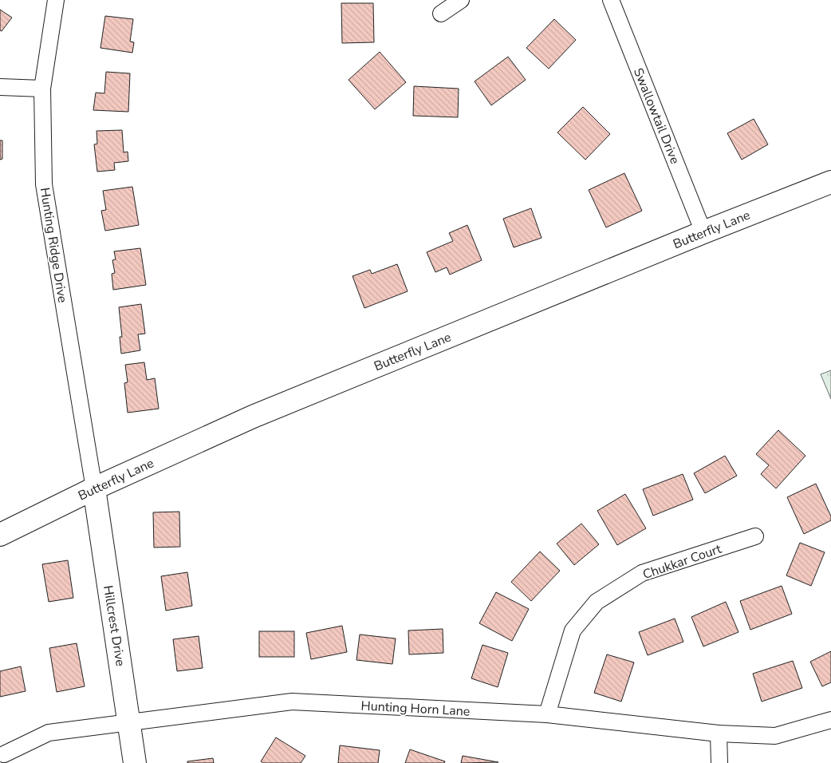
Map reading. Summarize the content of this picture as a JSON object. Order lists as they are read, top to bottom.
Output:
{
  "streets": {
    "street": [
      "Swallowtail Drive",
      "Butterfly Lane",
      "Hunting Ridge Drive",
      "Chukkar Court",
      "Hillcrest Drive",
      "Hunting Horn Lane"
    ]
  },
  "crossings": [
    ["Swallowtail Drive", "Butterfly Lane"],
    ["Butterfly Lane", "Hunting Ridge Drive"],
    ["Butterfly Lane", "Hillcrest Drive"],
    ["Hunting Ridge Drive", "Hillcrest Drive"],
    ["Chukkar Court", "Hunting Horn Lane"],
    ["Hillcrest Drive", "Hunting Horn Lane"]
  ]
}
